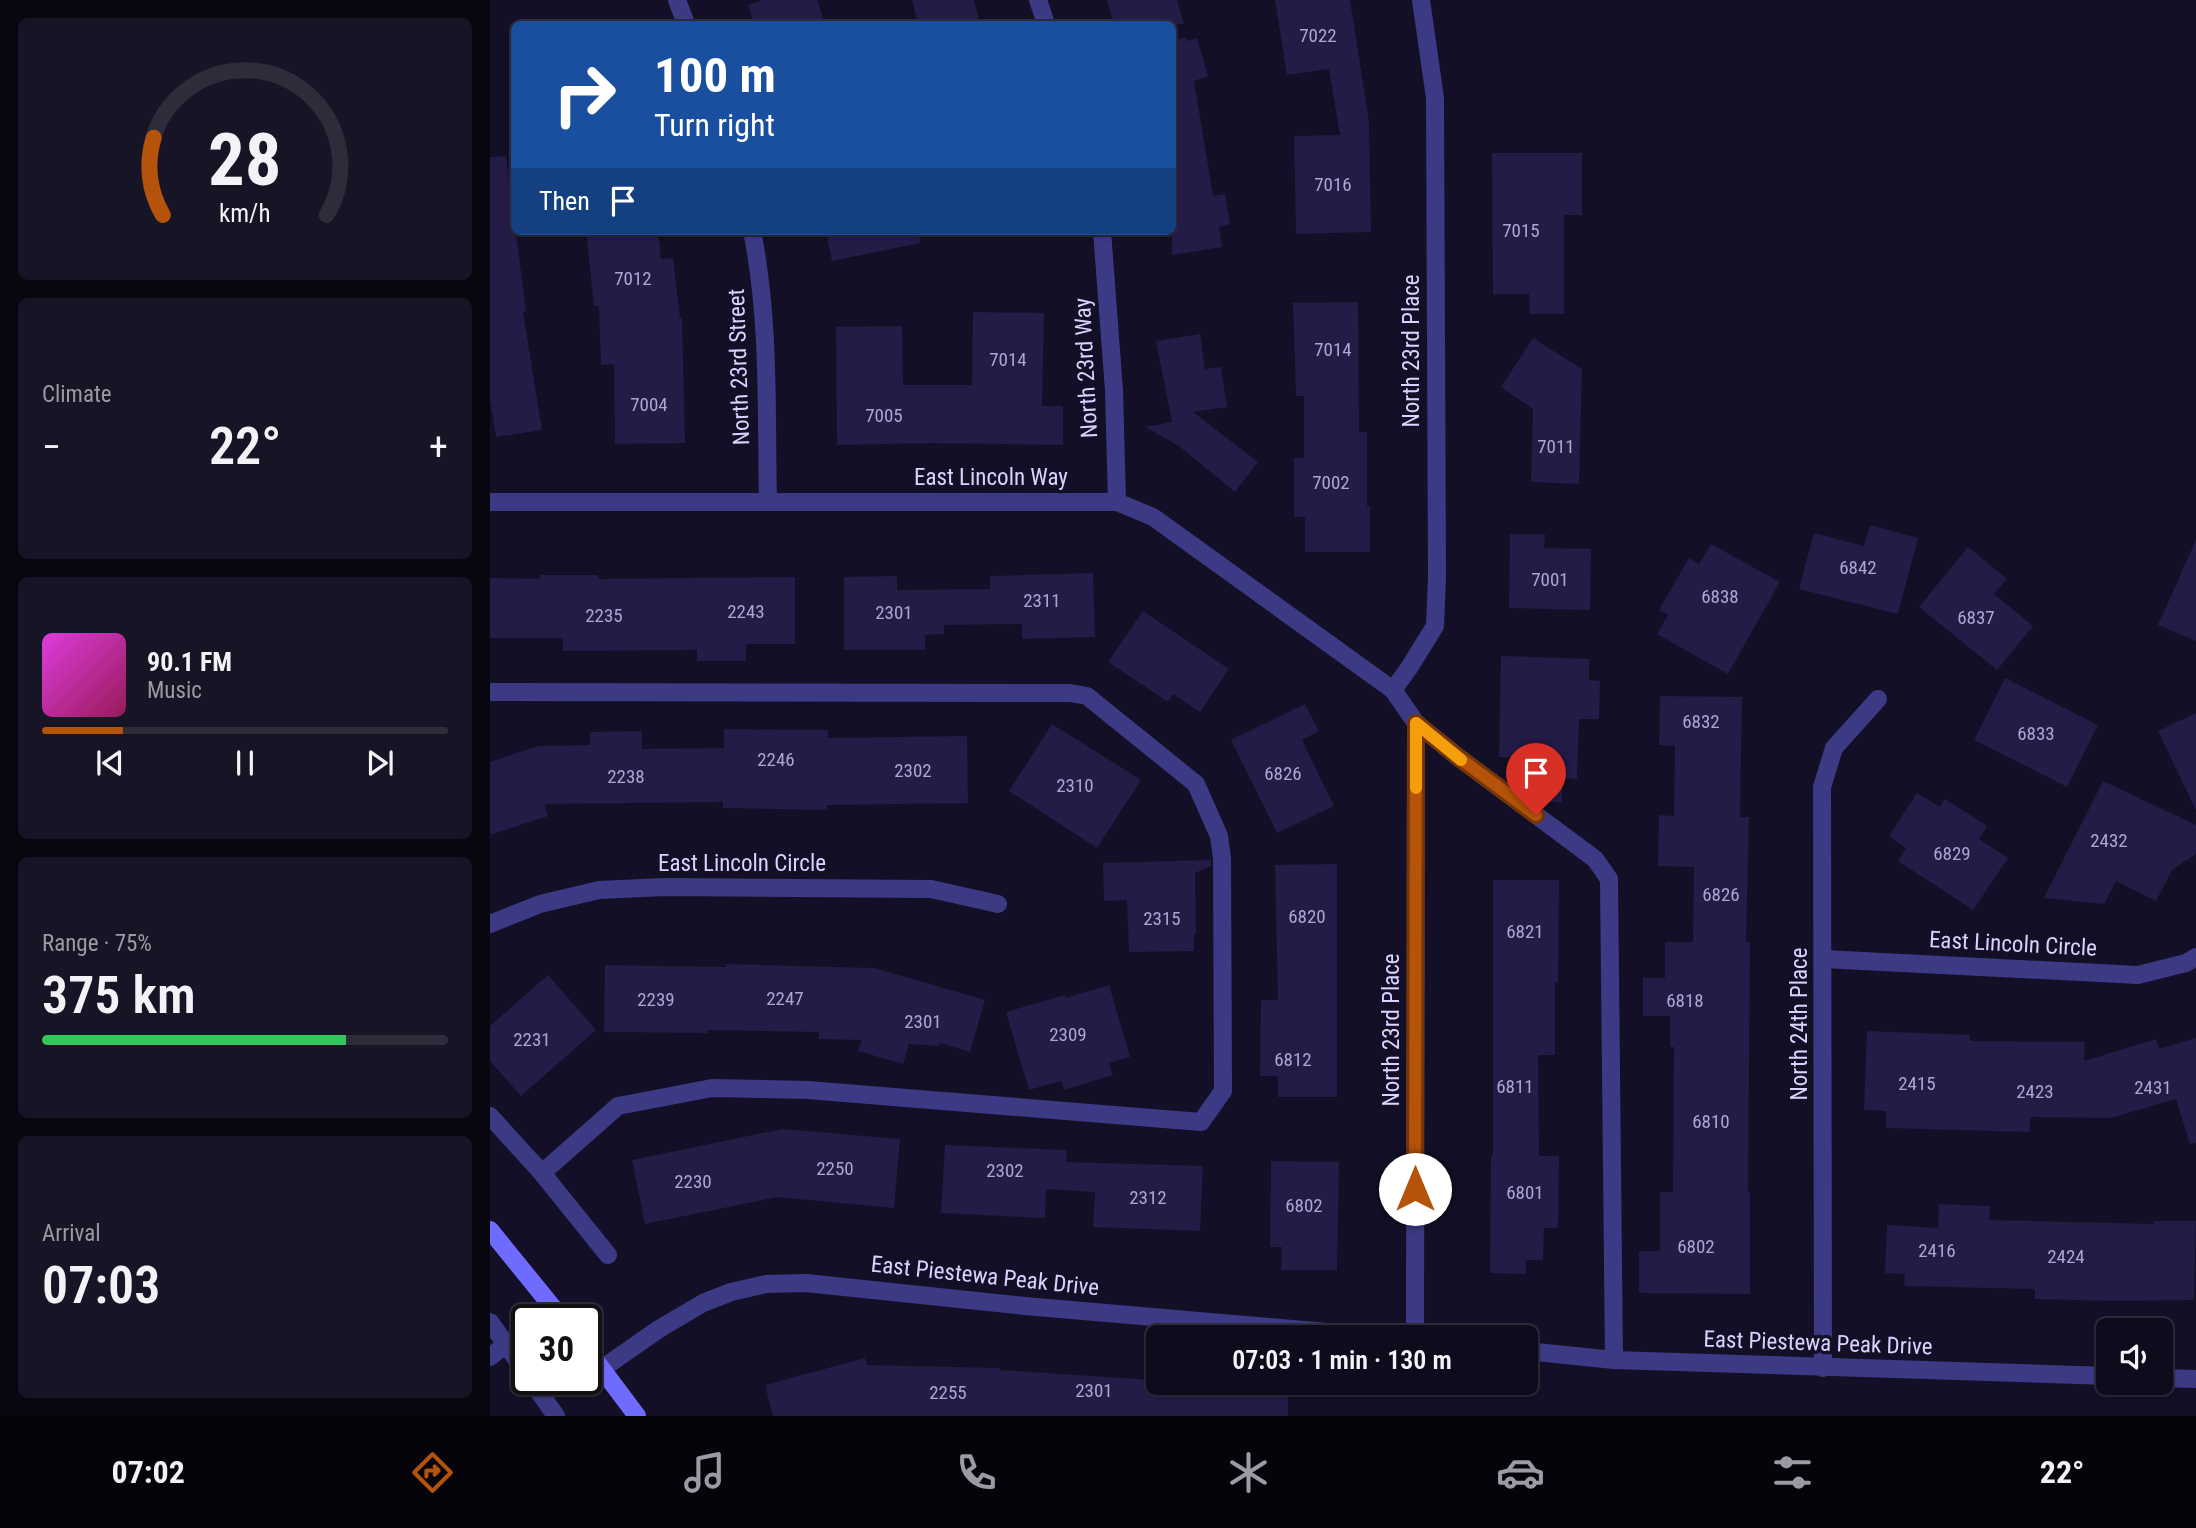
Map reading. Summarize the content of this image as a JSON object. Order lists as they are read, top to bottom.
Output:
{
  "streets": {
    "street": [
      "North 23rd Place",
      "North 23rd Street",
      "North 23rd Way",
      "East Lincoln Way",
      "East Lincoln Circle",
      "North 24th Place",
      "East Piestewa Peak Drive"
    ]
  },
  "crossings": [
    ["North 23rd Place", "East Lincoln Way"],
    ["North 23rd Street", "East Lincoln Way"],
    ["North 23rd Way", "East Lincoln Way"],
    ["East Lincoln Way", "East Piestewa Peak Drive"],
    ["East Lincoln Circle", "North 24th Place"],
    ["North 24th Place", "East Piestewa Peak Drive"]
  ],
  "house_numbers": [
    "7022",
    "7016",
    "7015",
    "7012",
    "7014",
    "7014",
    "7004",
    "7005",
    "7011",
    "7002",
    "6842",
    "7001",
    "6838",
    "2311",
    "2243",
    "2301",
    "2235",
    "6837",
    "6832",
    "6833",
    "2246",
    "2302",
    "6826",
    "2238",
    "2310",
    "2432",
    "6829",
    "6826",
    "6820",
    "2315",
    "6821",
    "2247",
    "2239",
    "6818",
    "2301",
    "2309",
    "2231",
    "6812",
    "2415",
    "6811",
    "2431",
    "2423",
    "6810",
    "2250",
    "2302",
    "2230",
    "6801",
    "2312",
    "6802",
    "6802",
    "2416",
    "2424",
    "2301",
    "2255"
  ],
  "page": {
    "turn": ["100 m", "Turn right"],
    "then": "Then",
    "tile": [
      "Climate",
      ["Range · 75%", "375 km"],
      ["Arrival", "07:03"]
    ],
    "heat": ["−", "22°", "+"],
    "song": ["90.1 FM", "Music"],
    "limit": "30",
    "trip": "07:03 · 1 min · 130 m",
    "tabs": ["07:02", "22°"],
    "gauge": ["28", "km/h"]
  }
}
